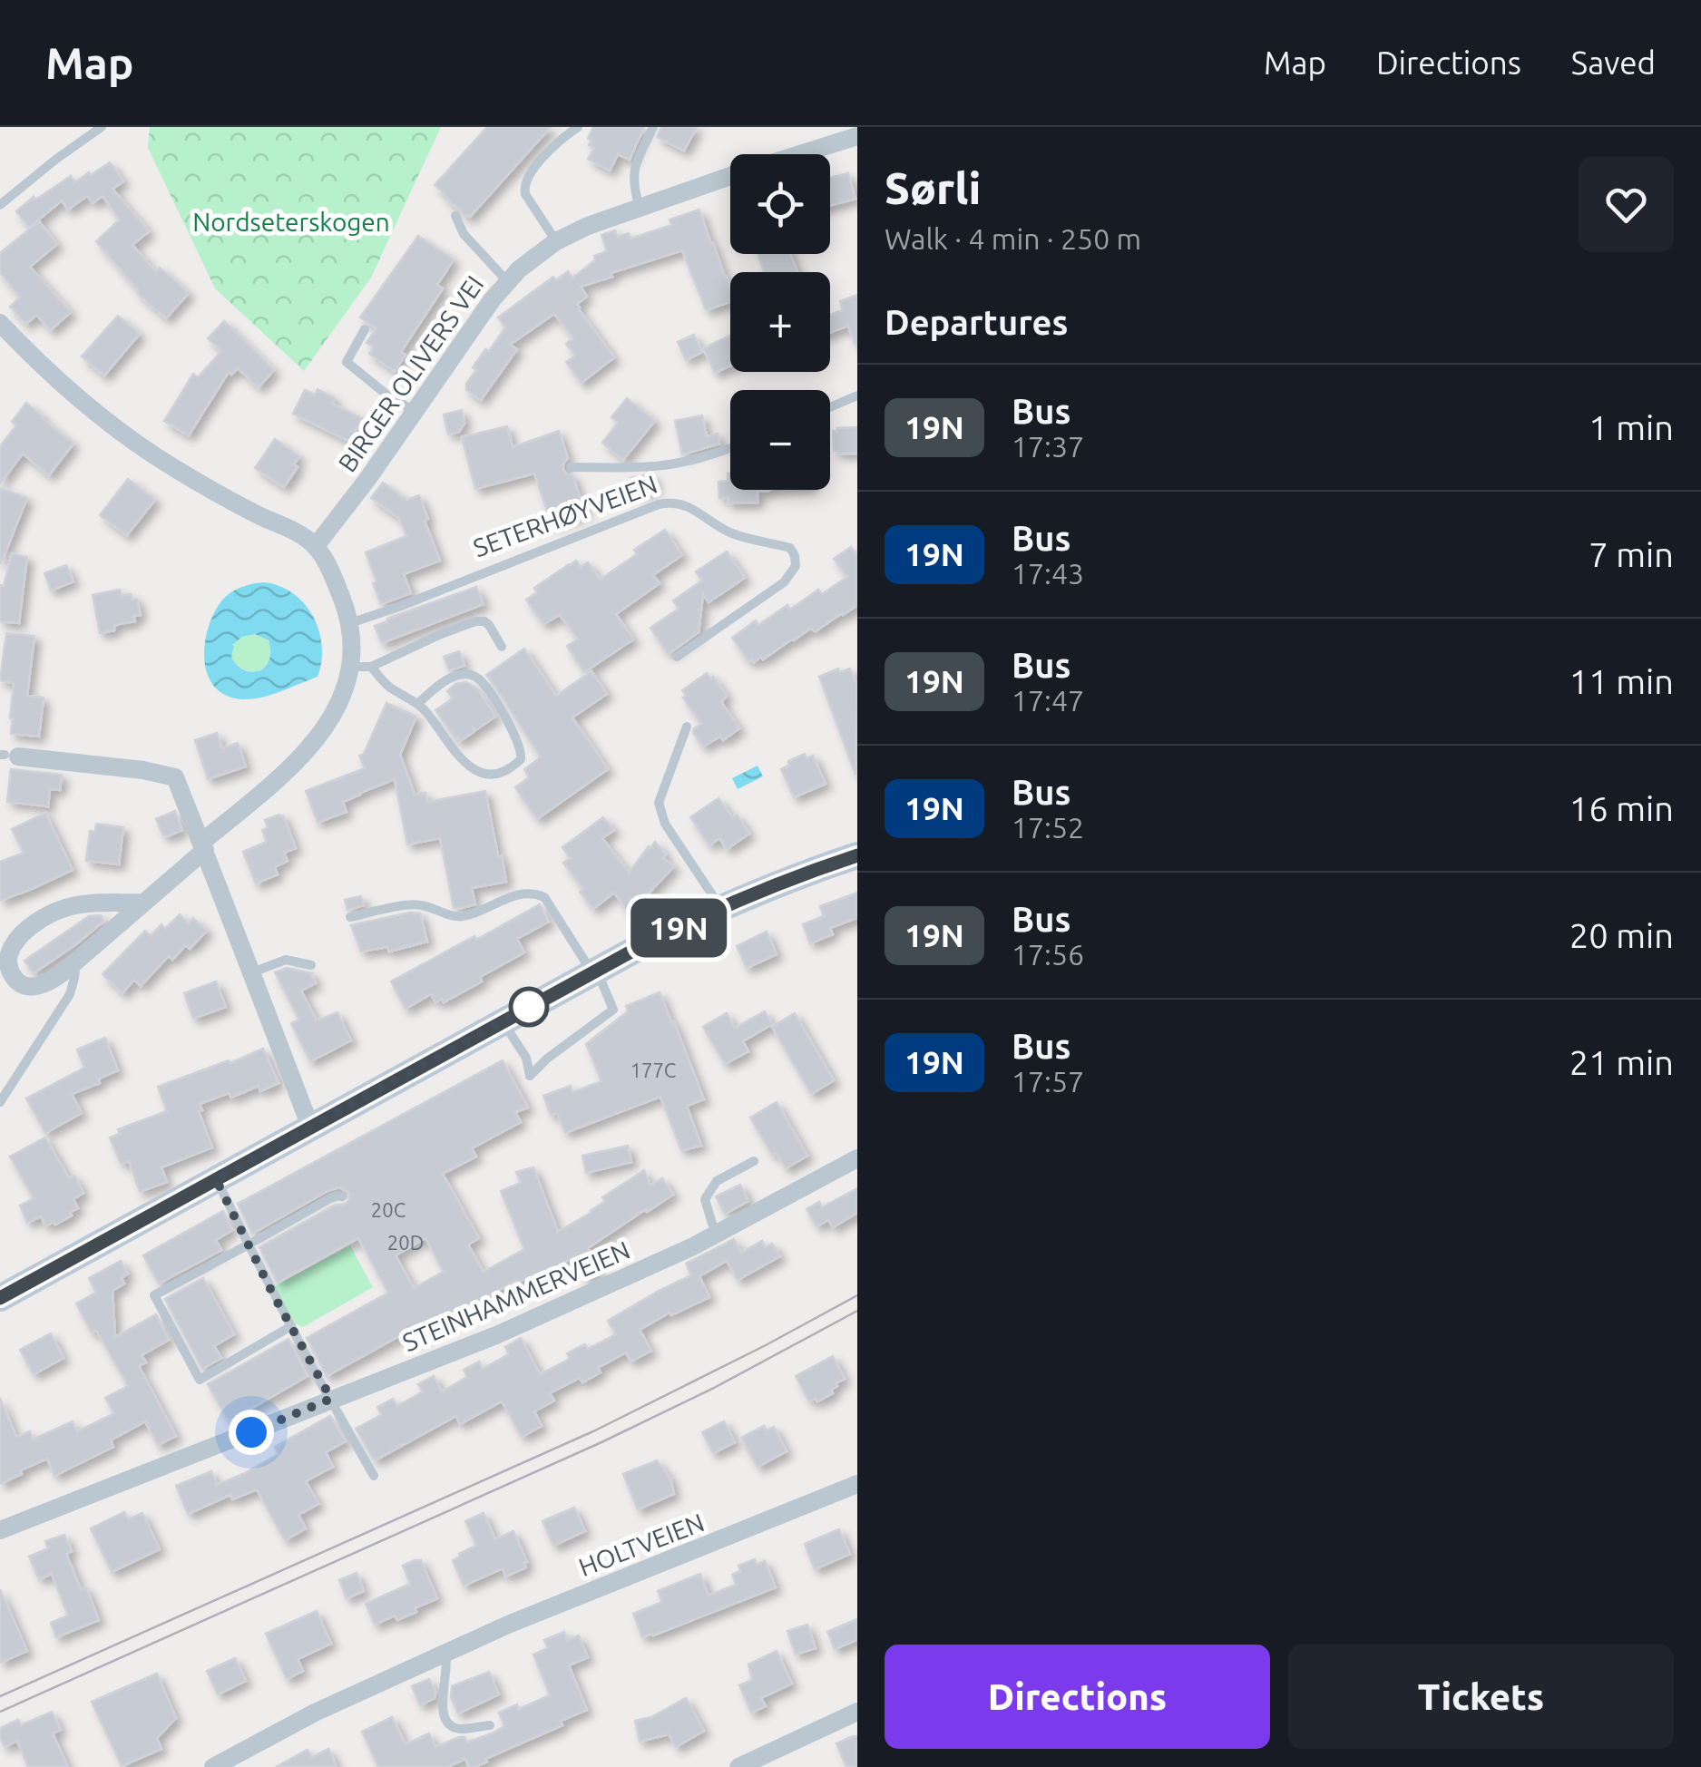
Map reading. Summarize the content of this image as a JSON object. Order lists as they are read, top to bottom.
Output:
{
  "streets": {
    "street": ["BIRGER OLIVERS VEI", "STEINHAMMERVEIEN", "HOLTVEIEN"],
    "lane": ["SETERHØYVEIEN"]
  },
  "parks": ["Nordseterskogen"],
  "lines": ["bus line 19N"],
  "house_numbers": ["177C", "20C", "20D"],
  "page": {
    "header": "Map",
    "nav": ["Map", "Directions", "Saved"],
    "on_map": "19N",
    "heading": [
      ["Sørli", "Walk · 4 min · 250 m"],
      "Departures"
    ],
    "map_buttons": ["+", "−"],
    "list": [
      {
        "mark": "19N",
        "name": "Bus",
        "note": "17:37",
        "value": "1 min"
      },
      {
        "mark": "19N",
        "name": "Bus",
        "note": "17:43",
        "value": "7 min"
      },
      {
        "mark": "19N",
        "name": "Bus",
        "note": "17:47",
        "value": "11 min"
      },
      {
        "mark": "19N",
        "name": "Bus",
        "note": "17:52",
        "value": "16 min"
      },
      {
        "mark": "19N",
        "name": "Bus",
        "note": "17:56",
        "value": "20 min"
      },
      {
        "mark": "19N",
        "name": "Bus",
        "note": "17:57",
        "value": "21 min"
      }
    ],
    "buttons": ["Directions", "Tickets"]
  }
}
